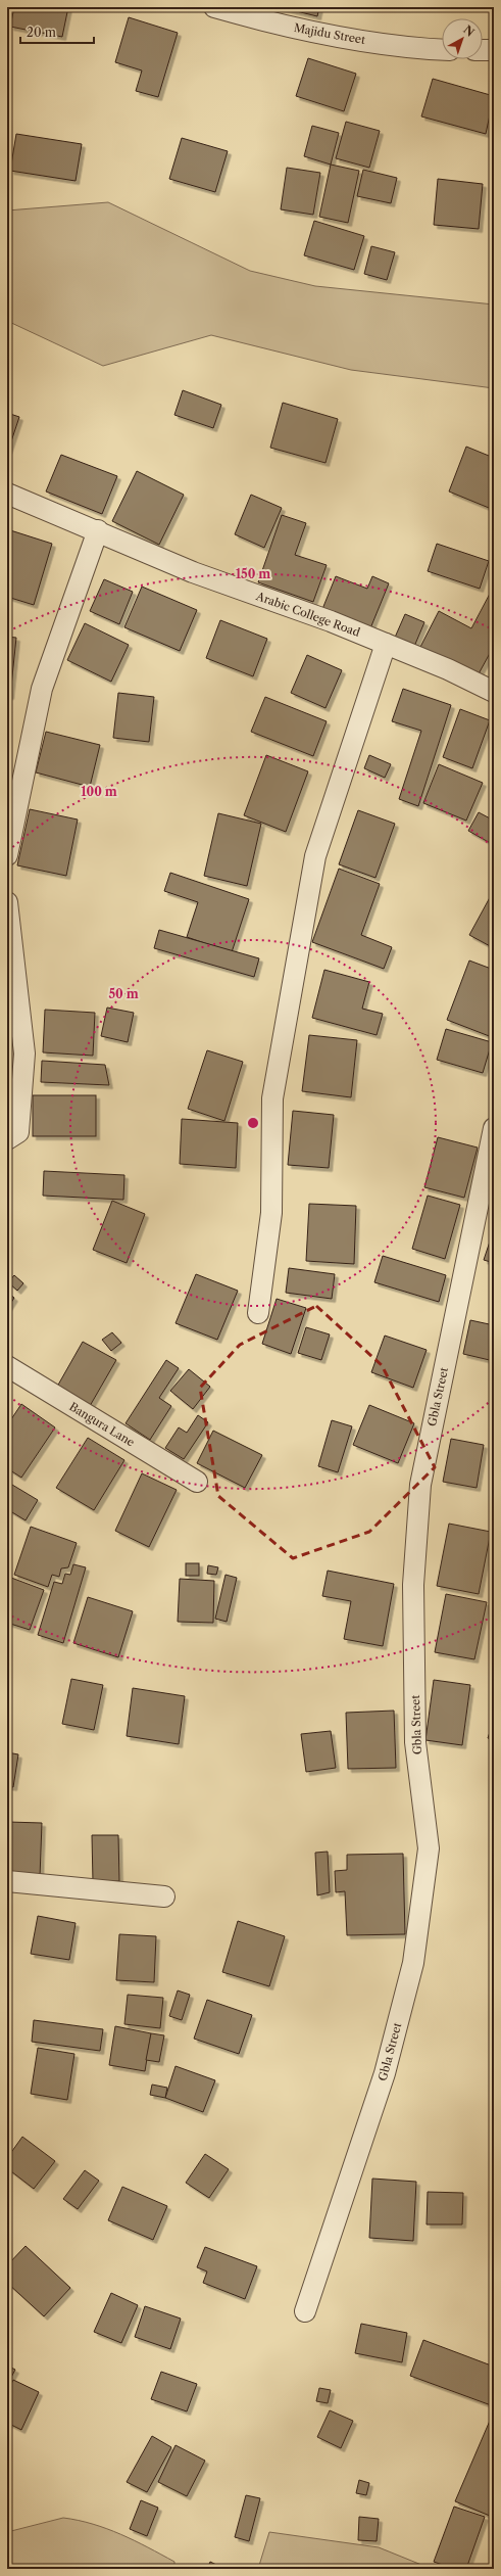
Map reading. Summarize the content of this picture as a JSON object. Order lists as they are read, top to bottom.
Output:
{
  "streets": {
    "street": [
      "Majidu Street",
      "Arabic College Road",
      "Gbla Street",
      "Bangura Lane"
    ]
  },
  "scale_bar": "20 m",
  "north": "top right",
  "rings": ["150 m", "100 m", "50 m"]
}
